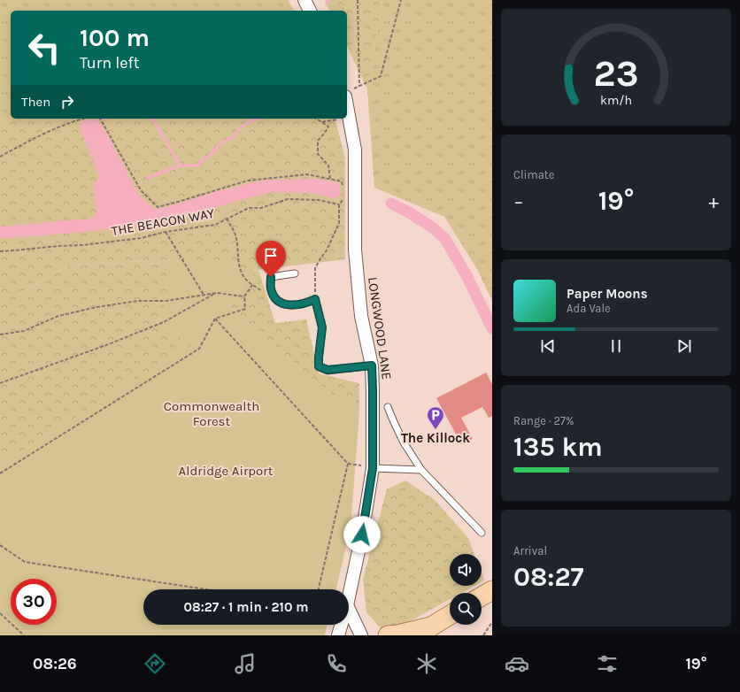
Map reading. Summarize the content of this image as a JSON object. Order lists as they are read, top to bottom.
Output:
{
  "streets": {
    "street": ["LONGWOOD LANE"],
    "path": ["THE BEACON WAY"]
  },
  "parks": ["Commonwealth Forest", "Aldridge Airport"],
  "places": {
    "parking": ["The Killock"]
  },
  "page": {
    "turn": ["100 m", "Turn left"],
    "then": "Then",
    "tile": [
      "Climate",
      ["Range · 27%", "135 km"],
      ["Arrival", "08:27"]
    ],
    "heat": ["−", "19°", "+"],
    "song": ["Paper Moons", "Ada Vale"],
    "limit": "30",
    "trip": "08:27 · 1 min · 210 m",
    "tabs": ["08:26", "19°"],
    "gauge": ["23", "km/h"]
  }
}
